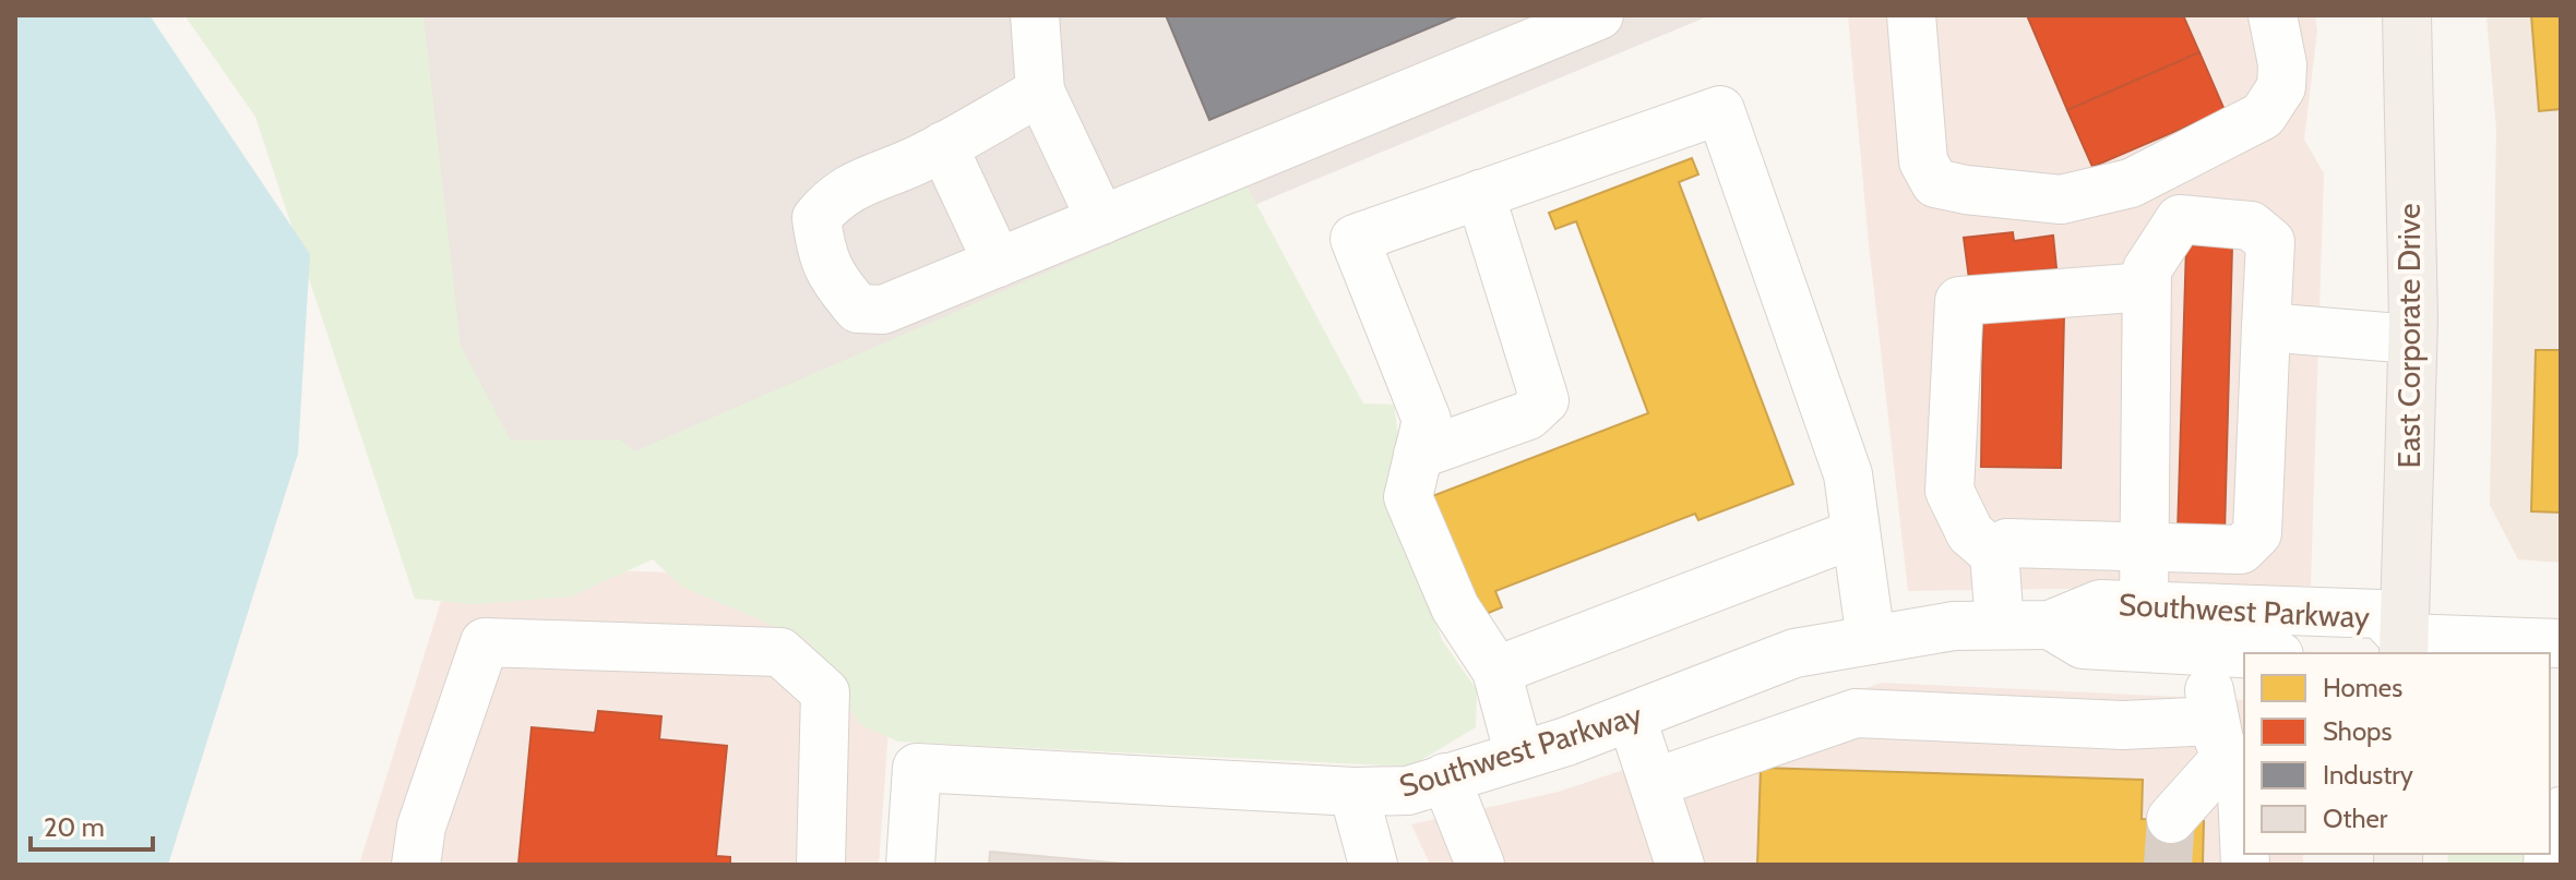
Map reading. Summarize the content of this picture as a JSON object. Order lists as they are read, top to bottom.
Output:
{
  "streets": {
    "main road": ["East Corporate Drive"],
    "street": ["Southwest Parkway"]
  },
  "crossings": [
    ["East Corporate Drive", "Southwest Parkway"]
  ],
  "legend": [
    "Homes",
    "Shops",
    "Industry",
    "Other"
  ],
  "scale_bar": "20 m"
}
